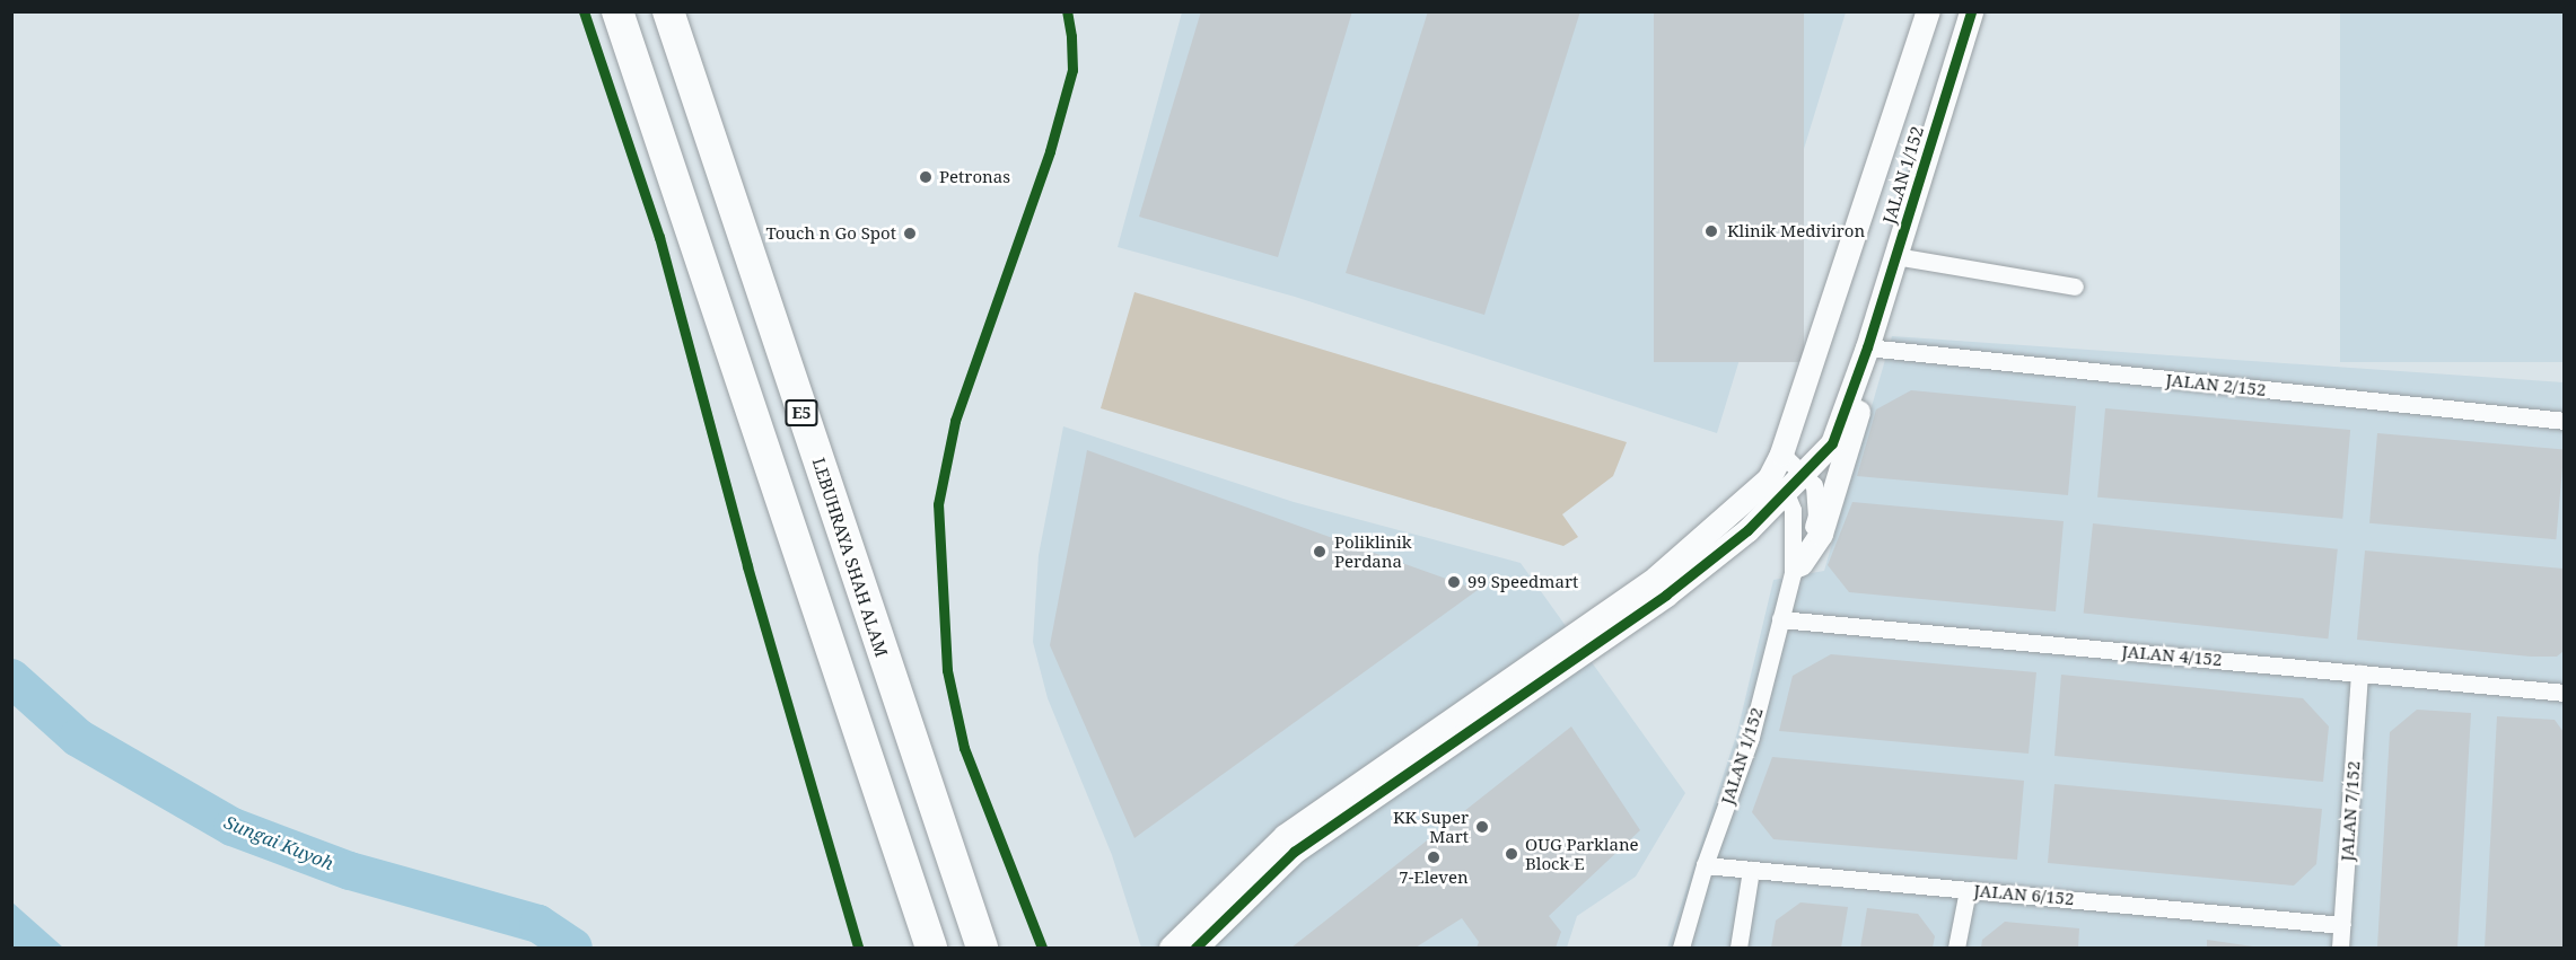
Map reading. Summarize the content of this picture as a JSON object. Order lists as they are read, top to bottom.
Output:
{
  "streets": {
    "highway": ["E5", "LEBUHRAYA SHAH ALAM"],
    "street": [
      "JALAN 1/152",
      "JALAN 2/152",
      "JALAN 4/152",
      "JALAN 7/152",
      "JALAN 6/152"
    ]
  },
  "crossings": [
    ["JALAN 1/152", "JALAN 2/152"],
    ["JALAN 1/152", "JALAN 4/152"],
    ["JALAN 1/152", "JALAN 6/152"],
    ["JALAN 4/152", "JALAN 7/152"],
    ["JALAN 7/152", "JALAN 6/152"]
  ],
  "water": ["Sungai Kuyoh"],
  "places": [
    "Petronas",
    "Klinik Mediviron",
    "Touch n Go Spot",
    "Poliklinik Perdana",
    "99 Speedmart",
    "KK Super Mart",
    "OUG Parklane Block E",
    "7-Eleven"
  ]
}
